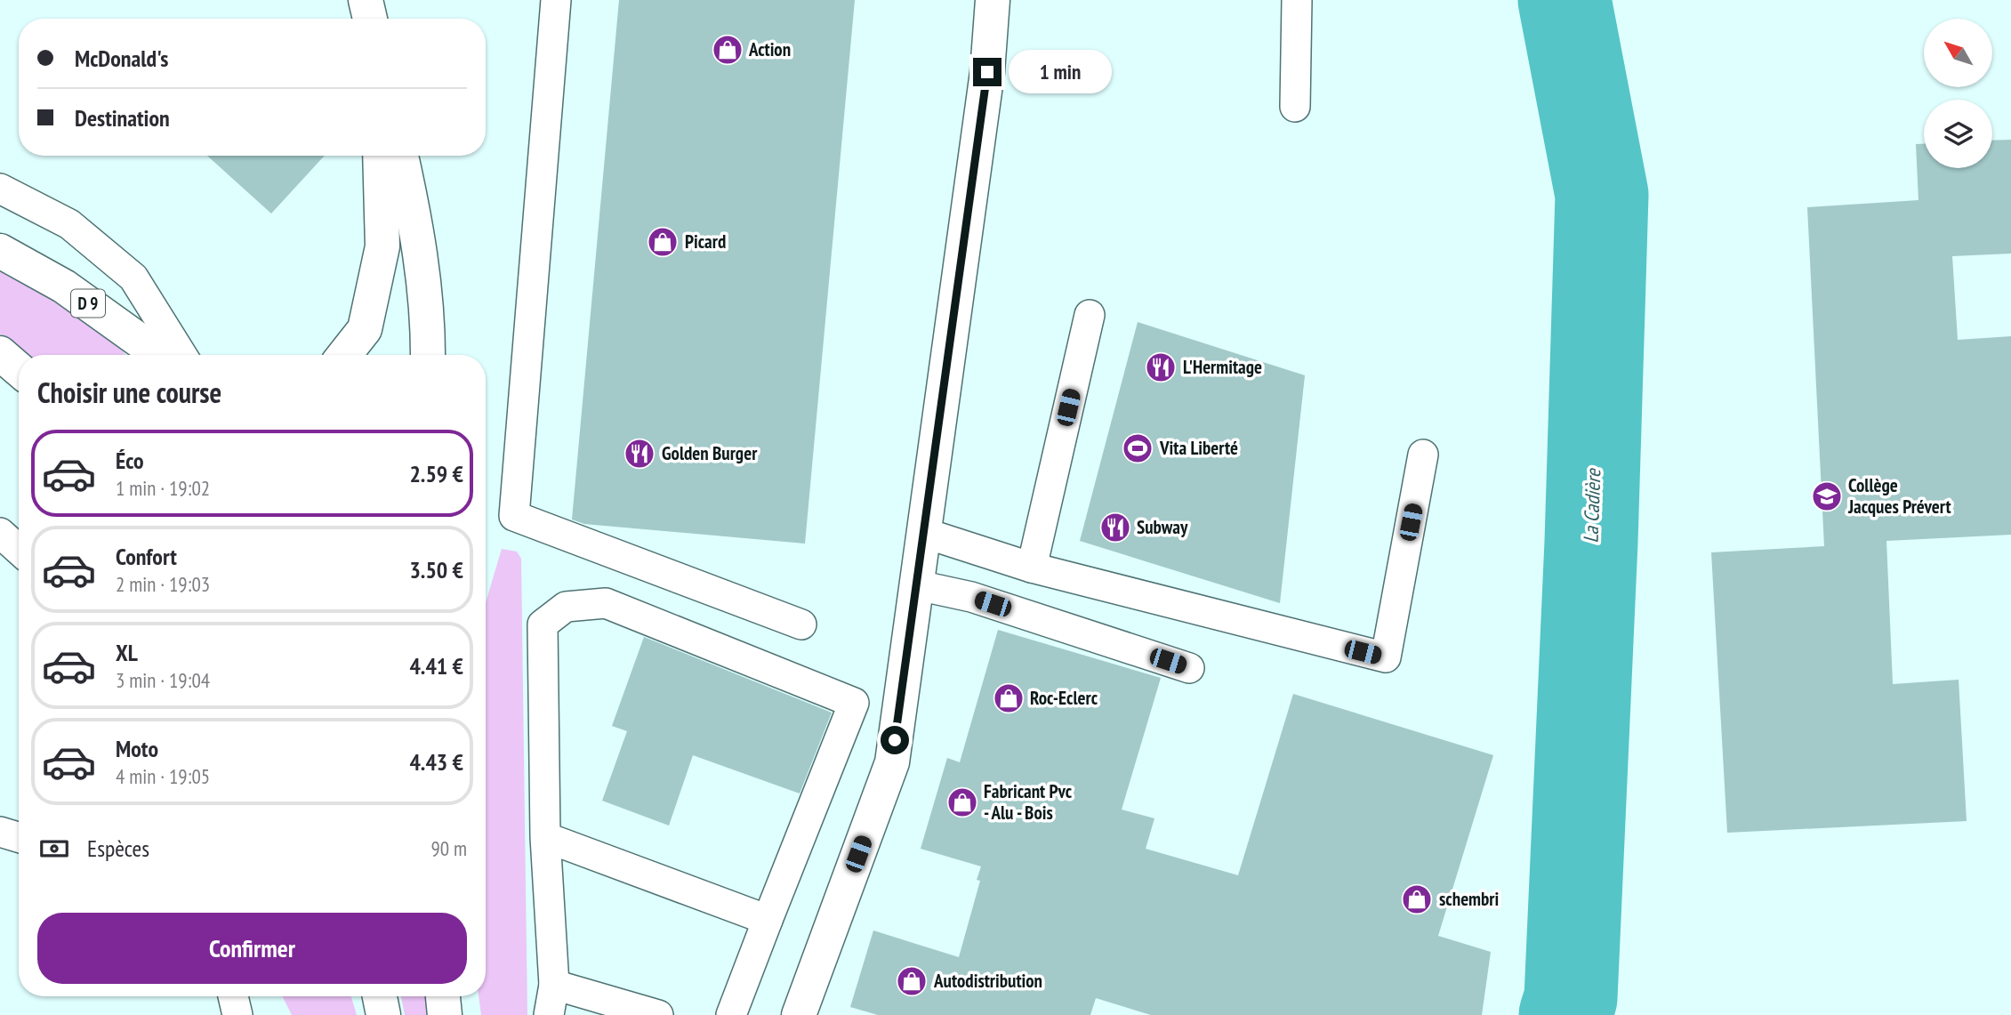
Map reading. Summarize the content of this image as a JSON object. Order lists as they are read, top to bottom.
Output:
{
  "streets": {
    "street": ["D 9"]
  },
  "water": ["La Cadière"],
  "places": {
    "shop": [
      "Action",
      "Picard",
      "Roc-Eclerc",
      "Fabricant Pvc - Alu - Bois",
      "schembri",
      "Autodistribution"
    ],
    "restaurant": ["L'Hermitage", "Golden Burger", "Subway"],
    "sports": ["Vita Liberté"],
    "school or university": ["Collège Jacques Prévert"]
  },
  "north": "top left",
  "page": {
    "banner": ["McDonald's", "Destination"],
    "bubble": "1 min",
    "heading": "Choisir une course",
    "list": [
      {
        "name": "Éco",
        "note": "1 min · 19:02",
        "value": "2.59 €"
      },
      {
        "name": "Confort",
        "note": "2 min · 19:03",
        "value": "3.50 €"
      },
      {
        "name": "XL",
        "note": "3 min · 19:04",
        "value": "4.41 €"
      },
      {
        "name": "Moto",
        "note": "4 min · 19:05",
        "value": "4.43 €"
      }
    ],
    "pay": ["Espèces", "90 m"],
    "buttons": "Confirmer"
  }
}
